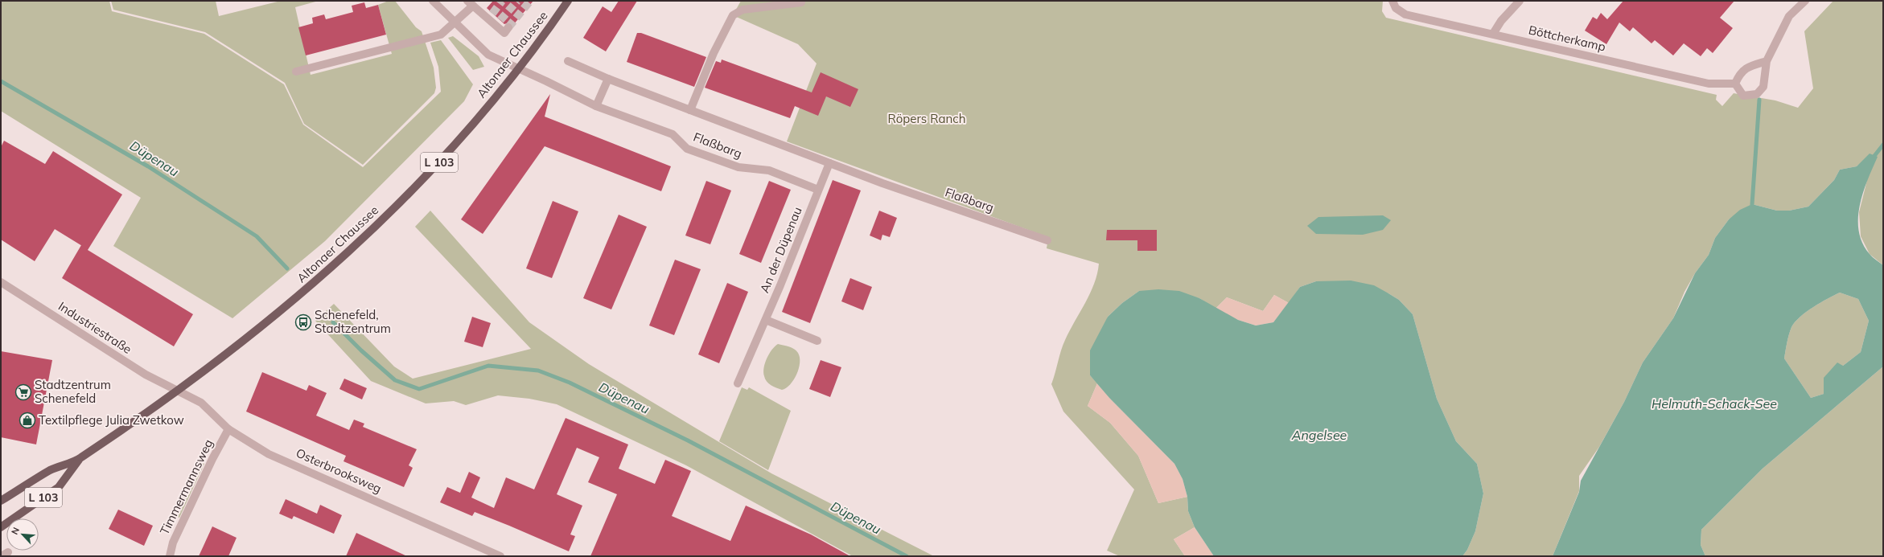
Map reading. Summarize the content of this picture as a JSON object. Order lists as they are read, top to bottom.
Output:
{
  "streets": {
    "main road": ["Altonaer Chaussee", "L 103"],
    "street": [
      "Böttcherkamp",
      "Flaßbarg",
      "An der Düpenau",
      "Industriestraße",
      "Osterbrooksweg",
      "Timmermannsweg"
    ]
  },
  "crossings": [
    ["Altonaer Chaussee", "Flaßbarg"],
    ["Altonaer Chaussee", "Industriestraße"],
    ["Altonaer Chaussee", "Osterbrooksweg"],
    ["Flaßbarg", "An der Düpenau"],
    ["Industriestraße", "Osterbrooksweg"],
    ["Osterbrooksweg", "Timmermannsweg"]
  ],
  "water": ["Düpenau", "Helmuth-Schack-See", "Angelsee"],
  "parks": ["Röpers Ranch"],
  "places": {
    "bus stop": ["Schenefeld, Stadtzentrum"],
    "supermarket": ["Stadtzentrum Schenefeld"],
    "shop": ["Textilpflege Julia Zwetkow"]
  },
  "north": "top left"
}
